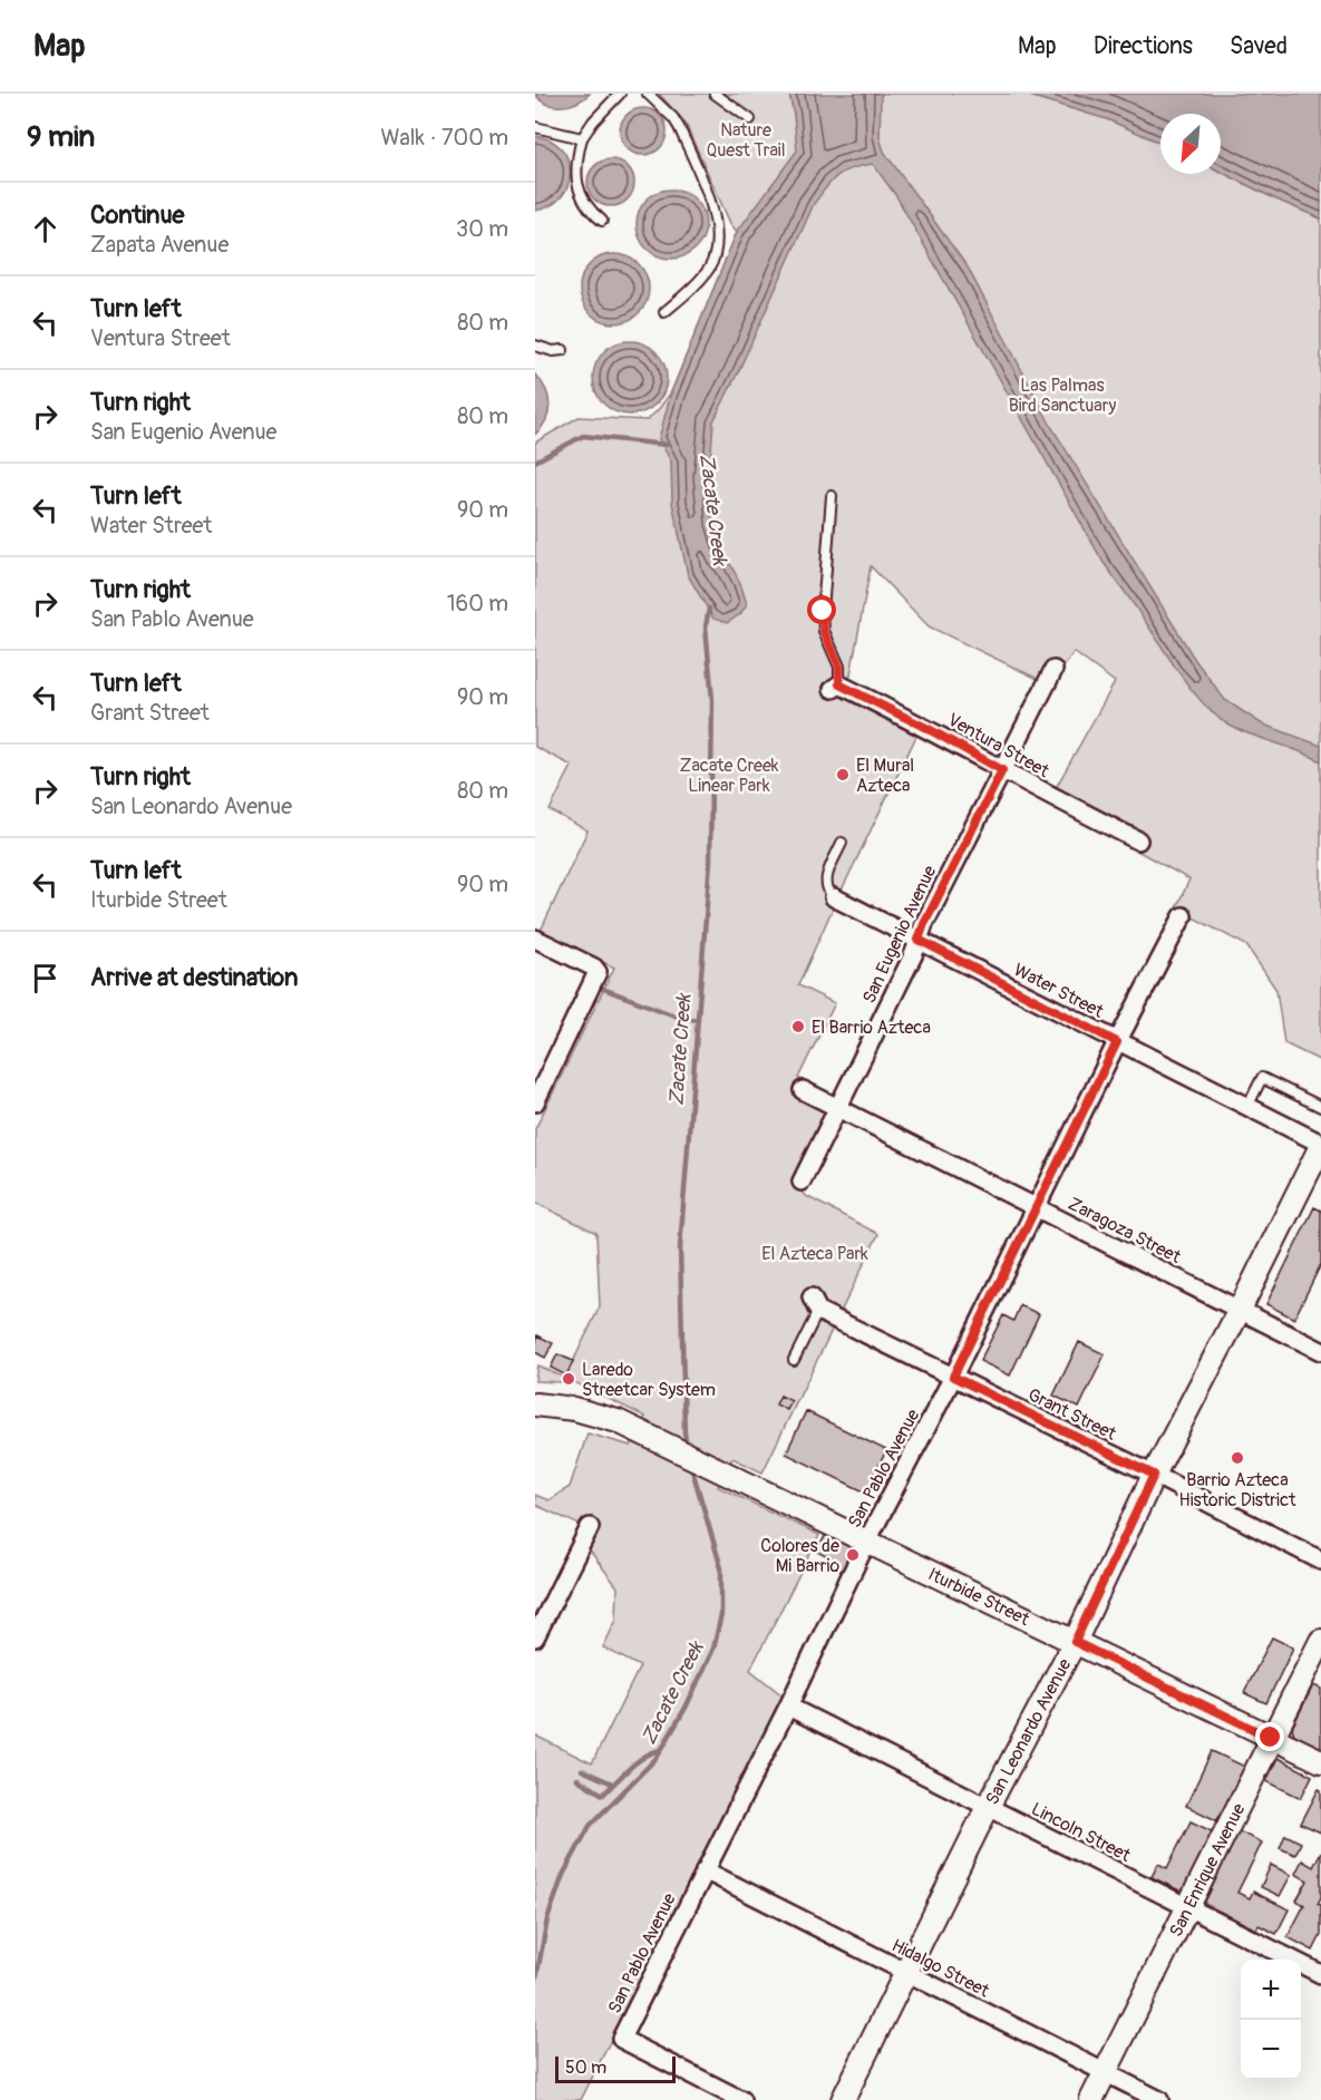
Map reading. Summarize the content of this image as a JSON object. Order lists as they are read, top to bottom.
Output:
{
  "streets": {
    "street": [
      "Ventura Street",
      "San Eugenio Avenue",
      "Water Street",
      "Zaragoza Street",
      "Grant Street",
      "San Pablo Avenue",
      "Iturbide Street",
      "San Leonardo Avenue",
      "Lincoln Street",
      "San Enrique Avenue",
      "Hidalgo Street"
    ]
  },
  "crossings": [
    ["Ventura Street", "San Eugenio Avenue"],
    ["San Eugenio Avenue", "Water Street"],
    ["San Eugenio Avenue", "Zaragoza Street"],
    ["Water Street", "San Pablo Avenue"],
    ["Water Street", "San Leonardo Avenue"],
    ["Zaragoza Street", "San Pablo Avenue"],
    ["Zaragoza Street", "San Leonardo Avenue"],
    ["Grant Street", "San Pablo Avenue"],
    ["Grant Street", "San Leonardo Avenue"],
    ["San Pablo Avenue", "Iturbide Street"],
    ["San Pablo Avenue", "Lincoln Street"],
    ["San Pablo Avenue", "Hidalgo Street"],
    ["Iturbide Street", "San Leonardo Avenue"],
    ["Iturbide Street", "San Enrique Avenue"],
    ["San Leonardo Avenue", "Lincoln Street"],
    ["San Leonardo Avenue", "Hidalgo Street"],
    ["Lincoln Street", "San Enrique Avenue"],
    ["San Enrique Avenue", "Hidalgo Street"]
  ],
  "water": ["Zacate Creek"],
  "parks": [
    "Nature Quest Trail",
    "Las Palmas Bird Sanctuary",
    "Zacate Creek Linear Park",
    "El Azteca Park"
  ],
  "places": [
    "El Mural Azteca",
    "El Barrio Azteca",
    "Laredo Streetcar System",
    "Barrio Azteca Historic District",
    "Colores de Mi Barrio"
  ],
  "scale_bar": "50 m",
  "north": "bottom left",
  "page": {
    "header": "Map",
    "nav": ["Map", "Directions", "Saved"],
    "heading": ["9 min", "Walk · 700 m"],
    "list": [
      ["Continue", "Zapata Avenue", "30 m"],
      ["Turn left", "Ventura Street", "80 m"],
      ["Turn right", "San Eugenio Avenue", "80 m"],
      ["Turn left", "Water Street", "90 m"],
      ["Turn right", "San Pablo Avenue", "160 m"],
      ["Turn left", "Grant Street", "90 m"],
      ["Turn right", "San Leonardo Avenue", "80 m"],
      ["Turn left", "Iturbide Street", "90 m"],
      "Arrive at destination"
    ],
    "map_buttons": ["+", "−"],
    "scale": "50 m"
  }
}
